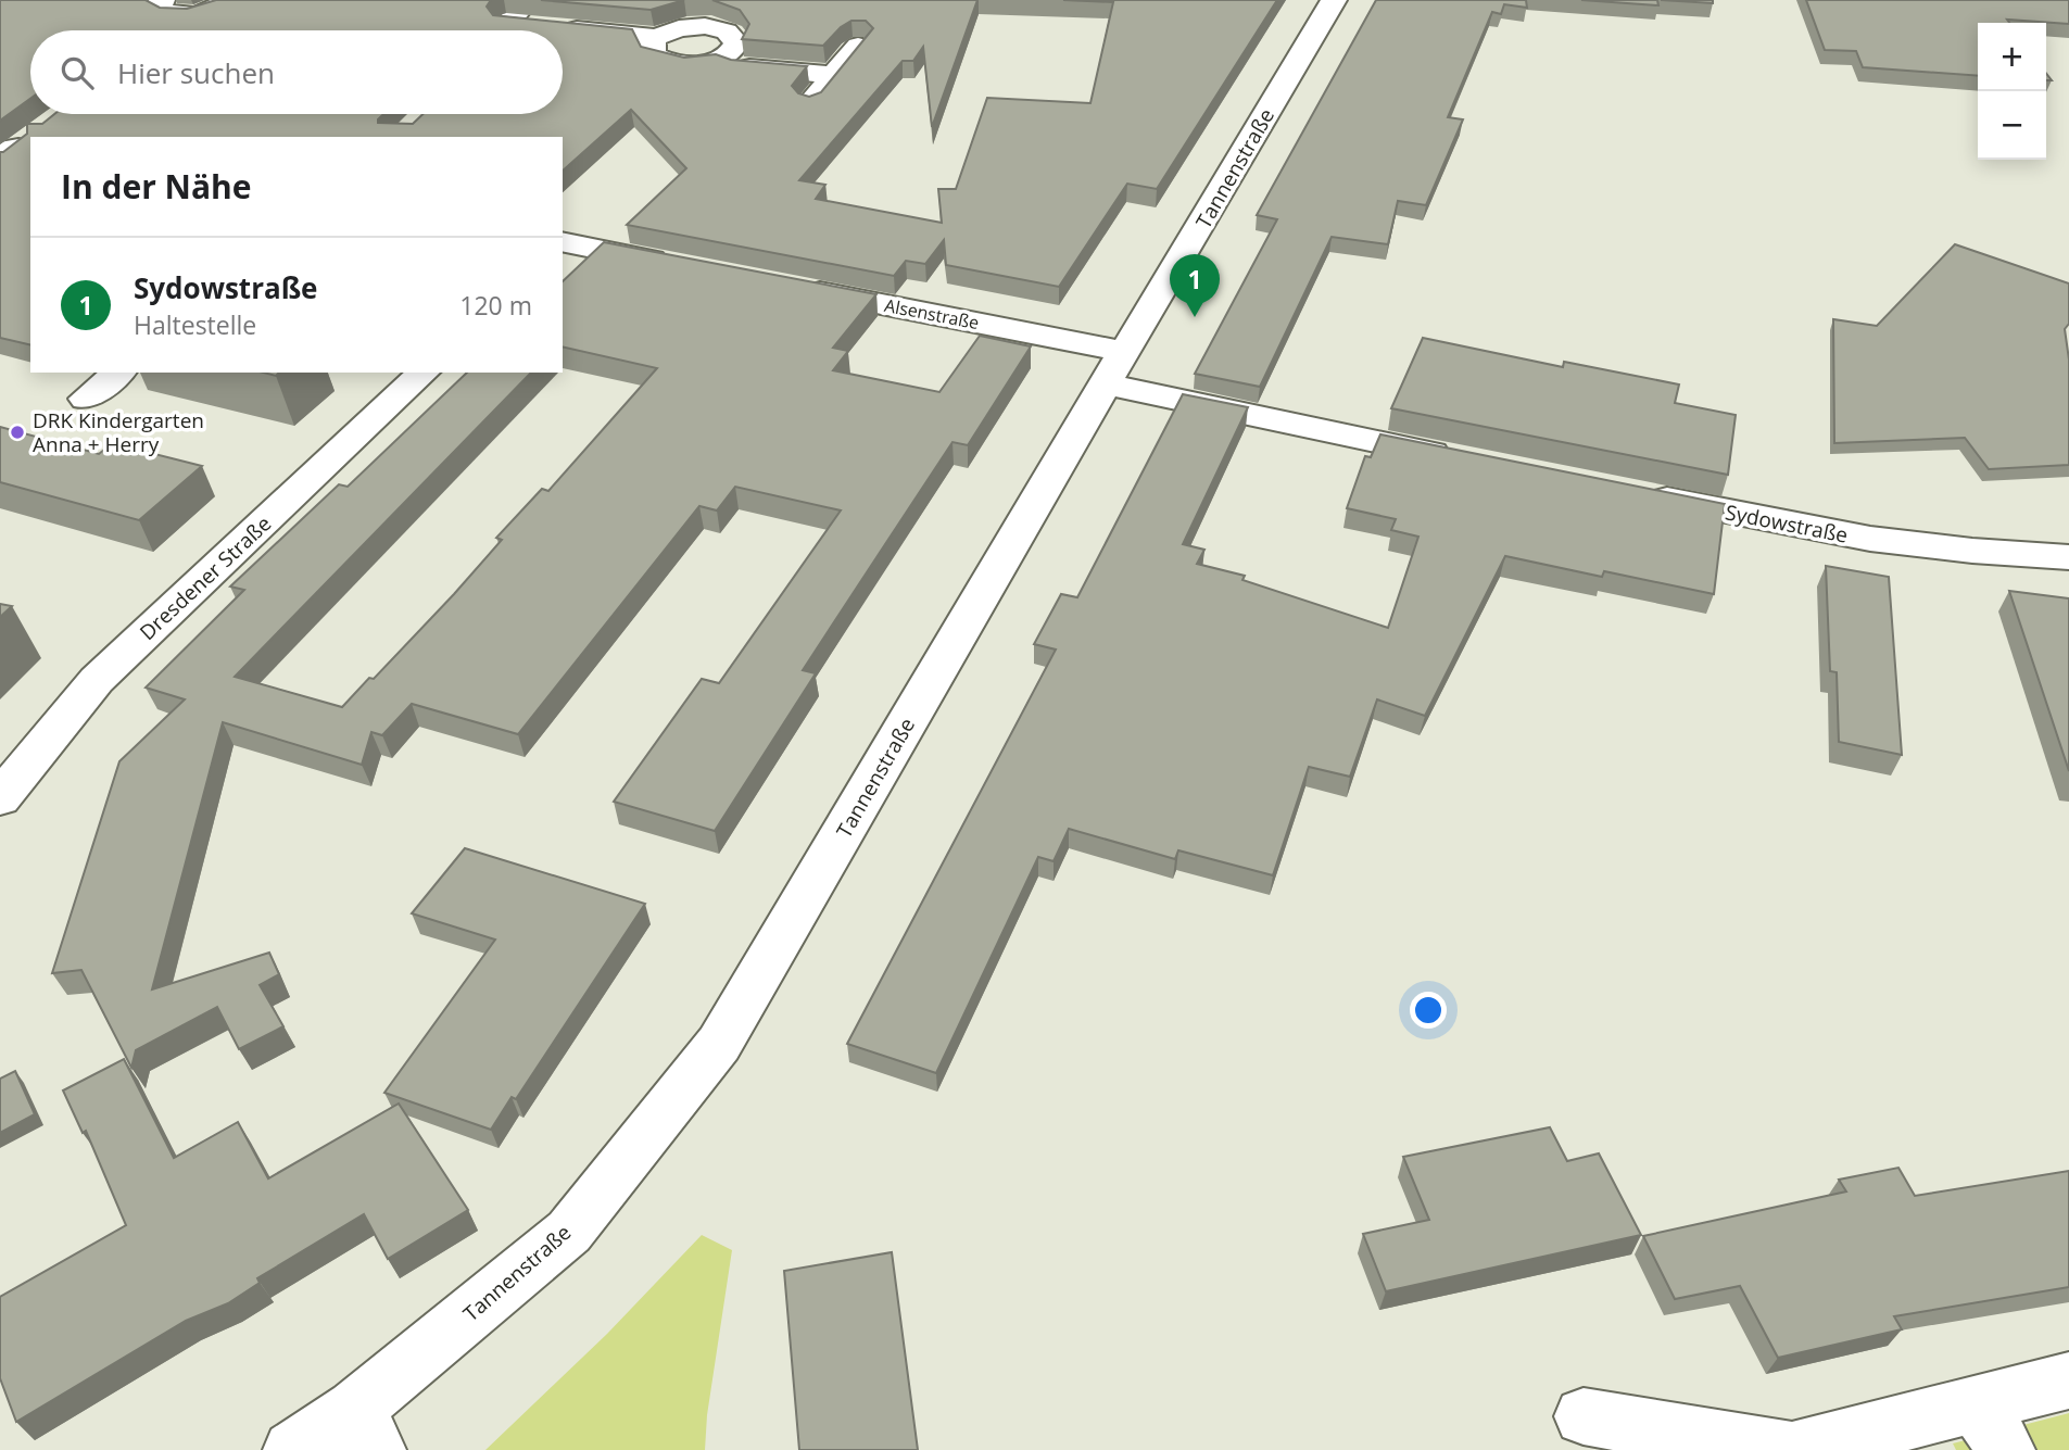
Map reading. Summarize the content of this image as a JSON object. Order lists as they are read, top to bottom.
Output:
{
  "streets": {
    "street": [
      "Tannenstraße",
      "Alsenstraße",
      "Sydowstraße",
      "Dresdener Straße"
    ]
  },
  "crossings": [
    ["Tannenstraße", "Alsenstraße"]
  ],
  "places": ["DRK Kindergarten Anna + Herry"],
  "page": {
    "map_buttons": ["+", "−"],
    "search": "Hier suchen",
    "heading": "In der Nähe",
    "list": [
      {
        "mark": "1",
        "name": "Sydowstraße",
        "note": "Haltestelle",
        "value": "120 m"
      }
    ],
    "pins": "1"
  }
}
